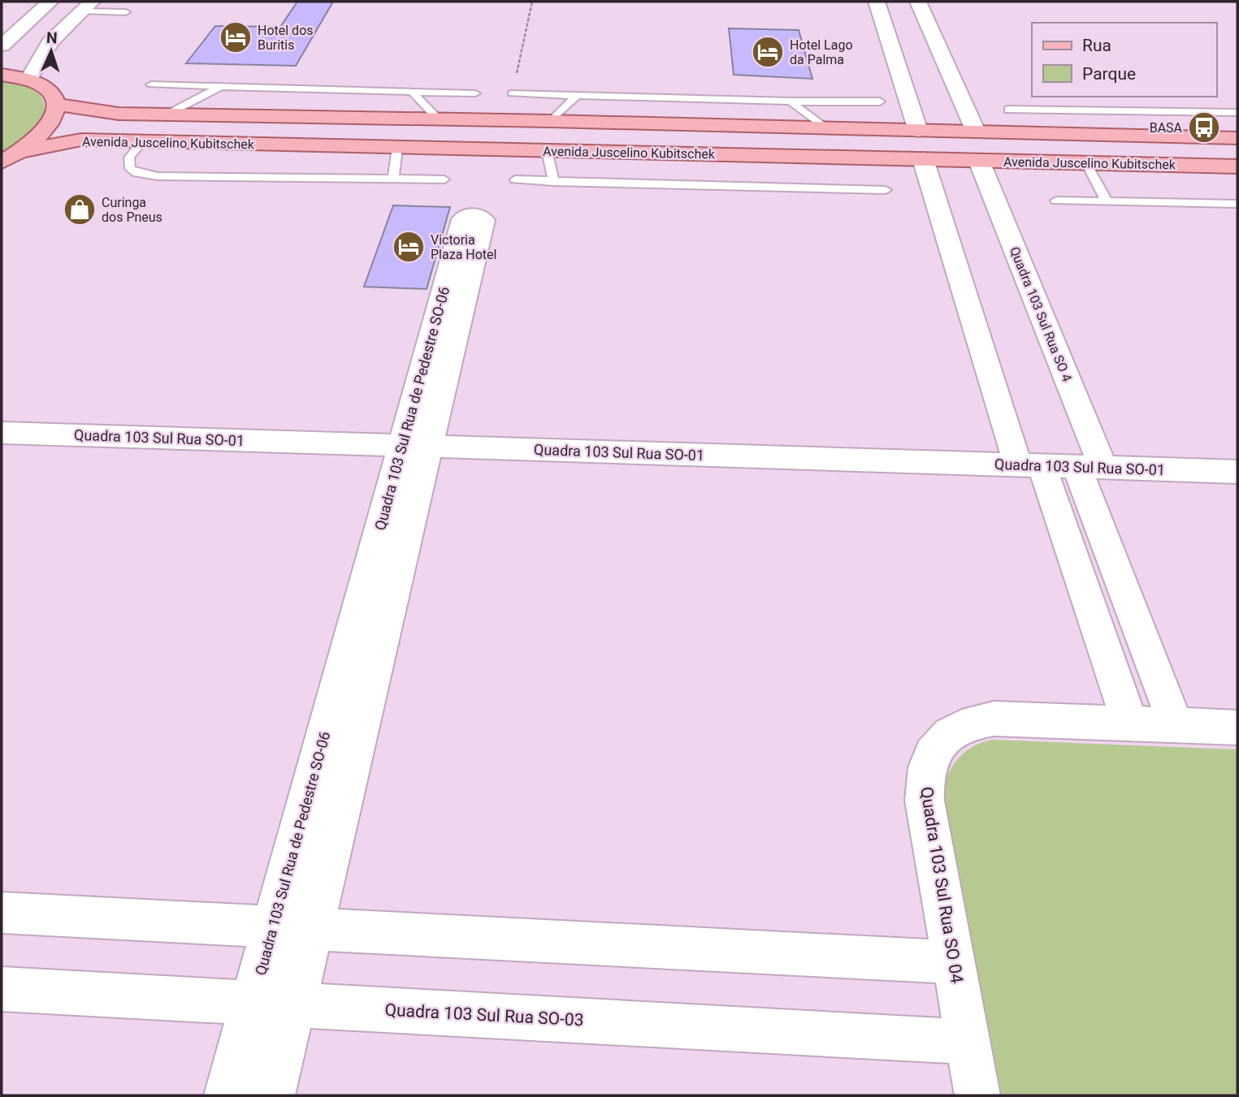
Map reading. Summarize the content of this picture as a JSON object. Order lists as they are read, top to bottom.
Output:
{
  "streets": {
    "main road": ["Avenida Juscelino Kubitschek"],
    "street": [
      "Quadra 103 Sul Rua SO 4",
      "Quadra 103 Sul Rua de Pedestre SO-06",
      "Quadra 103 Sul Rua SO-01",
      "Quadra 103 Sul Rua SO 04",
      "Quadra 103 Sul Rua SO-03"
    ]
  },
  "crossings": [
    ["Avenida Juscelino Kubitschek", "Quadra 103 Sul Rua SO 4"],
    ["Quadra 103 Sul Rua SO 4", "Quadra 103 Sul Rua SO-01"],
    ["Quadra 103 Sul Rua SO 4", "Quadra 103 Sul Rua SO 04"],
    ["Quadra 103 Sul Rua de Pedestre SO-06", "Quadra 103 Sul Rua SO-01"],
    ["Quadra 103 Sul Rua de Pedestre SO-06", "Quadra 103 Sul Rua SO-03"],
    ["Quadra 103 Sul Rua SO 04", "Quadra 103 Sul Rua SO-03"]
  ],
  "places": {
    "hotel": ["Hotel dos Buritis", "Hotel Lago da Palma", "Victoria Plaza Hotel"],
    "bus stop": ["BASA"],
    "shop": ["Curinga dos Pneus"]
  },
  "legend": ["Rua", "Parque"],
  "north": "top"
}
